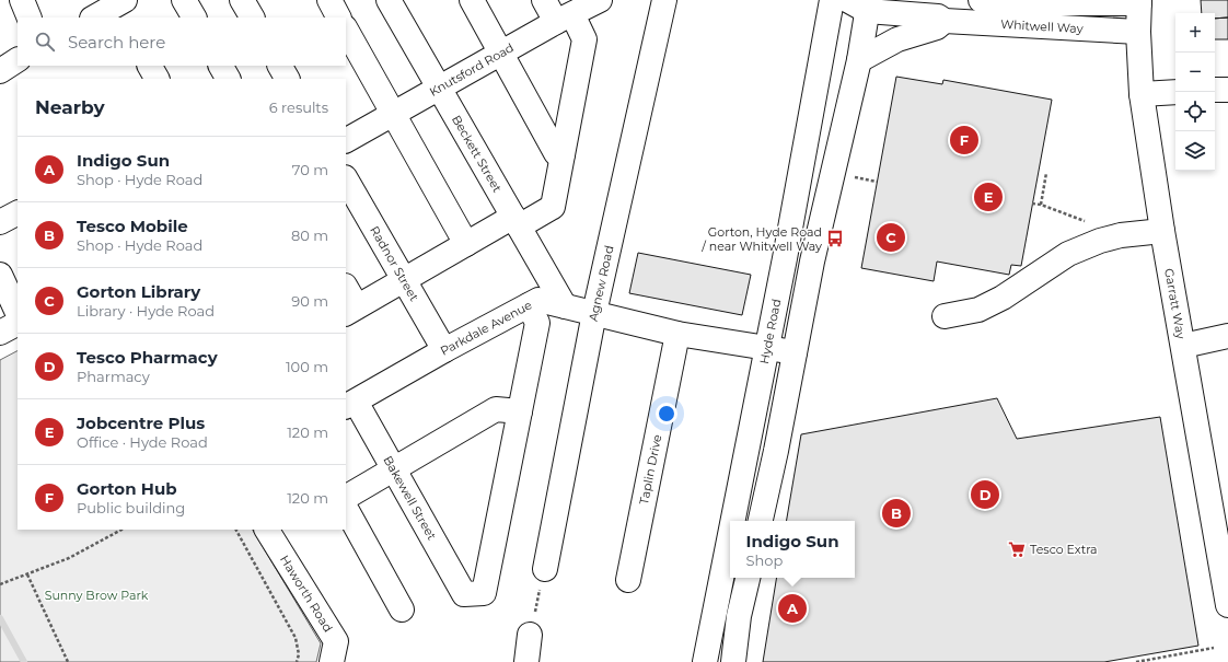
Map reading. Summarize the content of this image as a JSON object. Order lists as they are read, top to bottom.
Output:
{
  "streets": {
    "main road": [
      "Whitwell Way",
      "Knutsford Road",
      "Beckett Street",
      "Radnor Street",
      "Agnew Road",
      "Garratt Way",
      "Parkdale Avenue",
      "Hyde Road",
      "Taplin Drive",
      "Bakewell Street",
      "Haworth Road"
    ]
  },
  "crossings": [
    ["Whitwell Way", "Garratt Way"],
    ["Knutsford Road", "Beckett Street"],
    ["Beckett Street", "Parkdale Avenue"],
    ["Radnor Street", "Parkdale Avenue"],
    ["Agnew Road", "Parkdale Avenue"],
    ["Parkdale Avenue", "Hyde Road"],
    ["Parkdale Avenue", "Taplin Drive"],
    ["Parkdale Avenue", "Bakewell Street"]
  ],
  "parks": ["Sunny Brow Park"],
  "places": {
    "bus stop": ["Gorton, Hyde Road / near Whitwell Way"],
    "supermarket": ["Tesco Extra"]
  },
  "page": {
    "map_buttons": ["+", "−"],
    "search": "Search here",
    "heading": ["Nearby", "6 results"],
    "pins": [
      "F",
      "E",
      "C",
      "D",
      "B",
      "A"
    ],
    "list": [
      {
        "mark": "A",
        "name": "Indigo Sun",
        "note": "Shop · Hyde Road",
        "value": "70 m"
      },
      {
        "mark": "B",
        "name": "Tesco Mobile",
        "note": "Shop · Hyde Road",
        "value": "80 m"
      },
      {
        "mark": "C",
        "name": "Gorton Library",
        "note": "Library · Hyde Road",
        "value": "90 m"
      },
      {
        "mark": "D",
        "name": "Tesco Pharmacy",
        "note": "Pharmacy",
        "value": "100 m"
      },
      {
        "mark": "E",
        "name": "Jobcentre Plus",
        "note": "Office · Hyde Road",
        "value": "120 m"
      },
      {
        "mark": "F",
        "name": "Gorton Hub",
        "note": "Public building",
        "value": "120 m"
      }
    ],
    "popup": ["Indigo Sun", "Shop"]
  }
}
